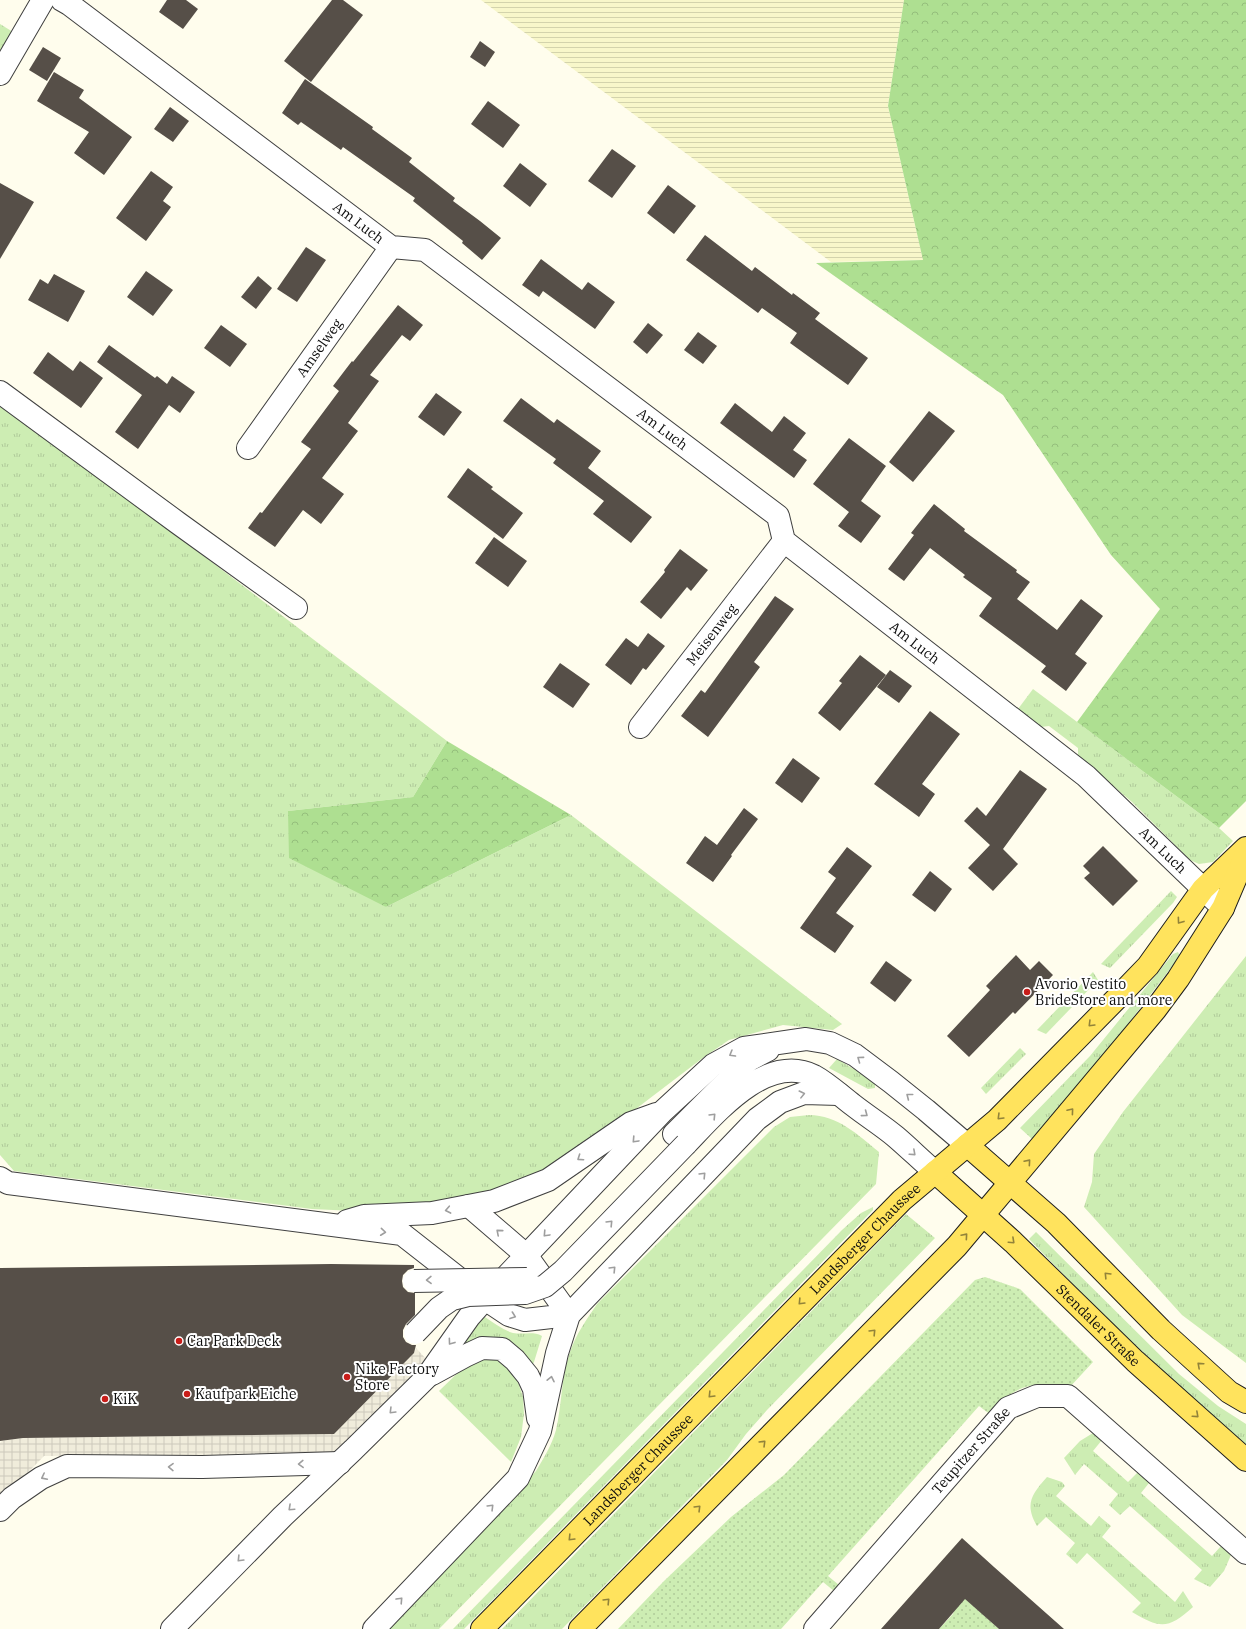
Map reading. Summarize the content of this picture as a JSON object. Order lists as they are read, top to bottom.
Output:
{
  "streets": {
    "main road": ["Landsberger Chaussee", "Stendaler Straße"],
    "street": [
      "Am Luch",
      "Amselweg",
      "Meisenweg",
      "Teupitzer Straße"
    ]
  },
  "crossings": [
    ["Am Luch", "Amselweg"],
    ["Am Luch", "Meisenweg"],
    ["Am Luch", "Landsberger Chaussee"],
    ["Landsberger Chaussee", "Stendaler Straße"]
  ],
  "places": [
    "Avorio Vestito BrideStore and more",
    "Car Park Deck",
    "Nike Factory Store",
    "Kaufpark Eiche",
    "KiK"
  ]
}
